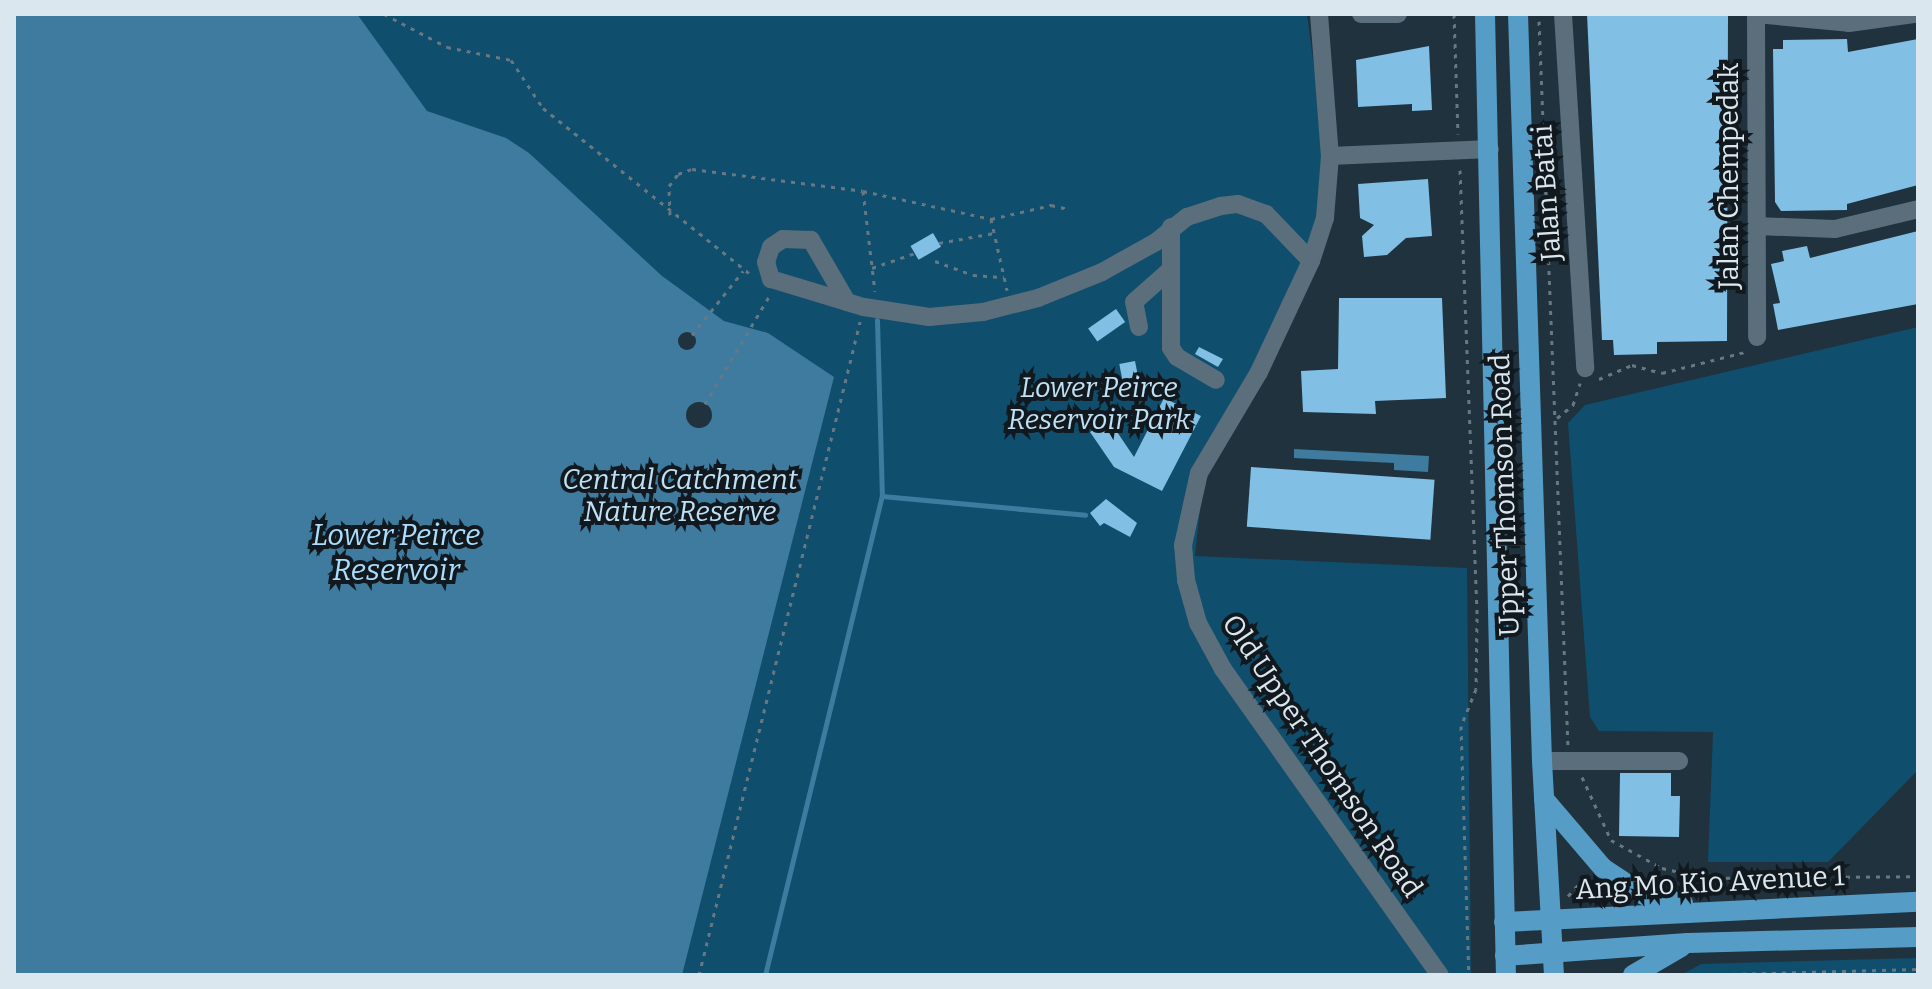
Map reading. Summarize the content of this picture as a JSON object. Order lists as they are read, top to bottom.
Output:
{
  "streets": {
    "main road": ["Upper Thomson Road", "Ang Mo Kio Avenue 1"],
    "street": ["Jalan Chempedak", "Jalan Batai", "Old Upper Thomson Road"]
  },
  "crossings": [
    ["Upper Thomson Road", "Ang Mo Kio Avenue 1"]
  ],
  "water": ["Lower Peirce Reservoir"],
  "parks": ["Lower Peirce Reservoir Park", "Central Catchment Nature Reserve"]
}
